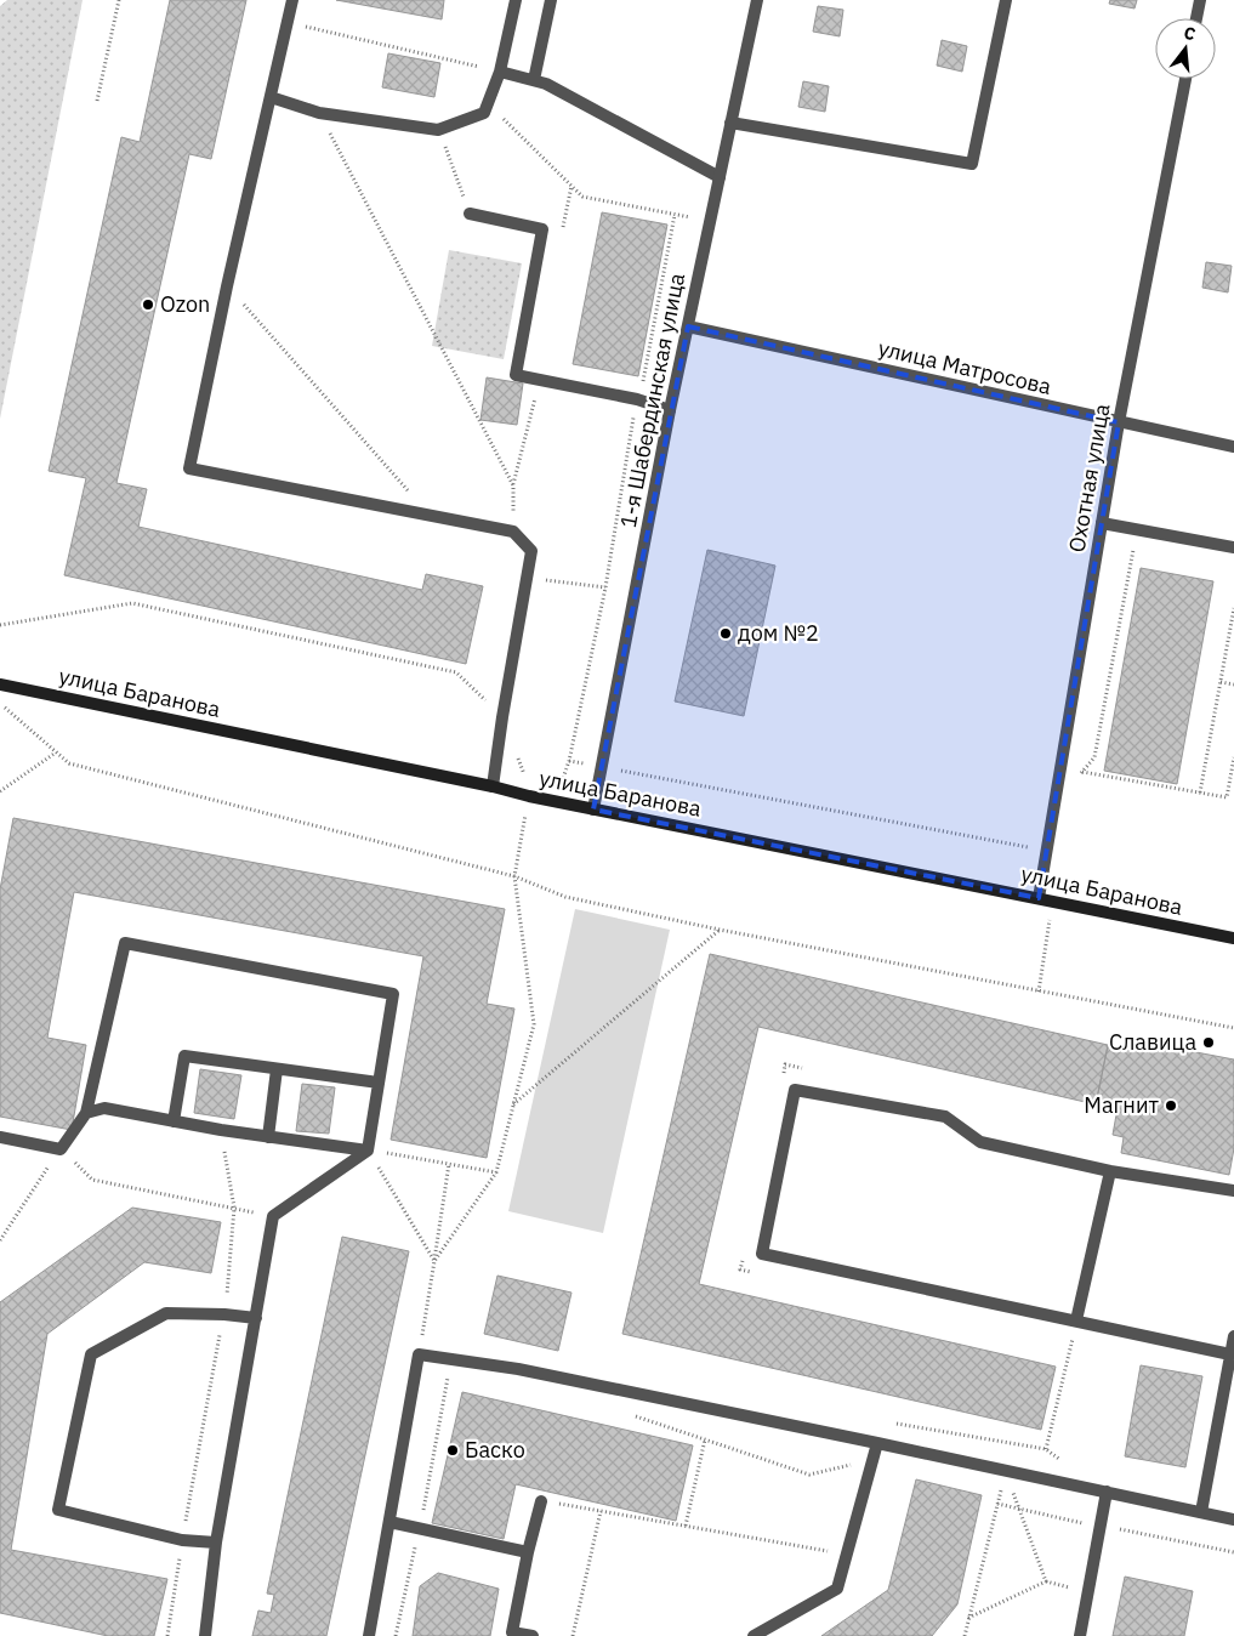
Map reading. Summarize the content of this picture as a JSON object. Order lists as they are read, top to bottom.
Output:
{
  "streets": {
    "street": [
      "улица Матросова",
      "1-я Шабердинская улица",
      "Охотная улица",
      "улица Баранова"
    ]
  },
  "crossings": [
    ["улица Матросова", "1-я Шабердинская улица"],
    ["улица Матросова", "Охотная улица"],
    ["1-я Шабердинская улица", "улица Баранова"],
    ["Охотная улица", "улица Баранова"]
  ],
  "places": [
    "Ozon",
    "дом №2",
    "Славица",
    "Магнит",
    "Баско"
  ],
  "north": "top"
}
